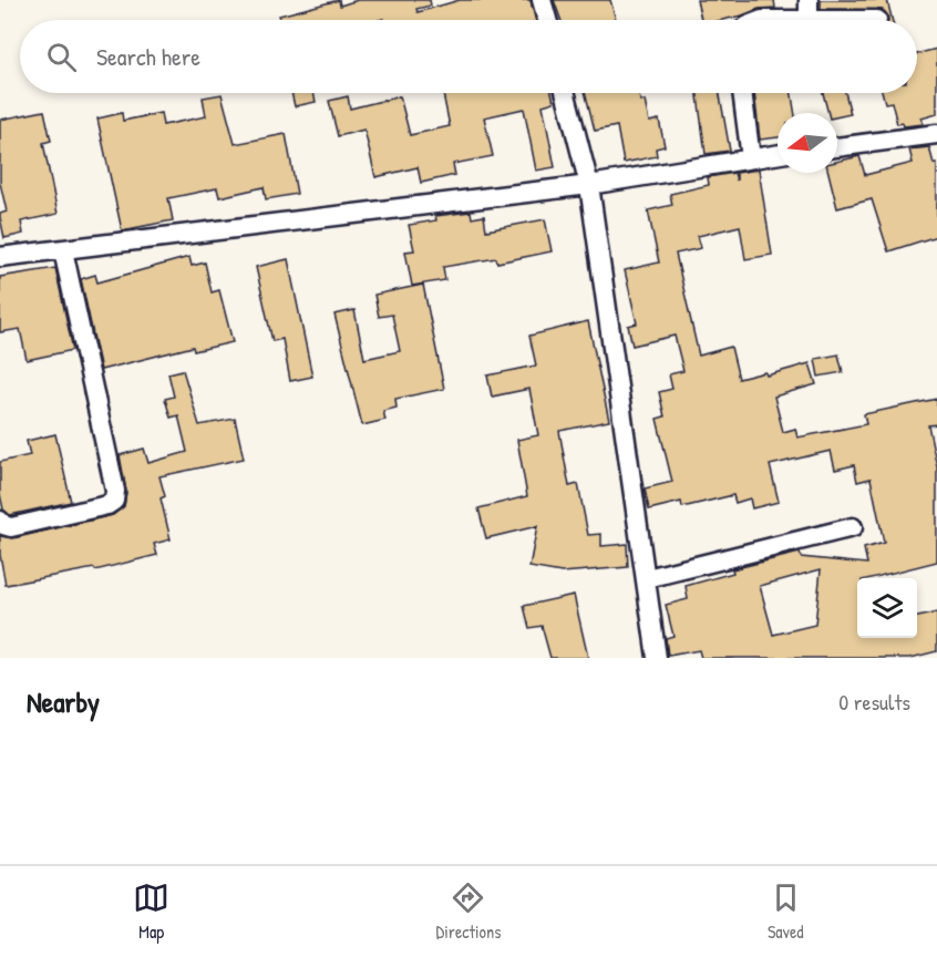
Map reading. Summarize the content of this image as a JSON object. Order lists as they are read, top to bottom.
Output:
{
  "north": "left",
  "page": {
    "search": "Search here",
    "heading": ["Nearby", "0 results"],
    "nav": ["Map", "Directions", "Saved"]
  }
}
